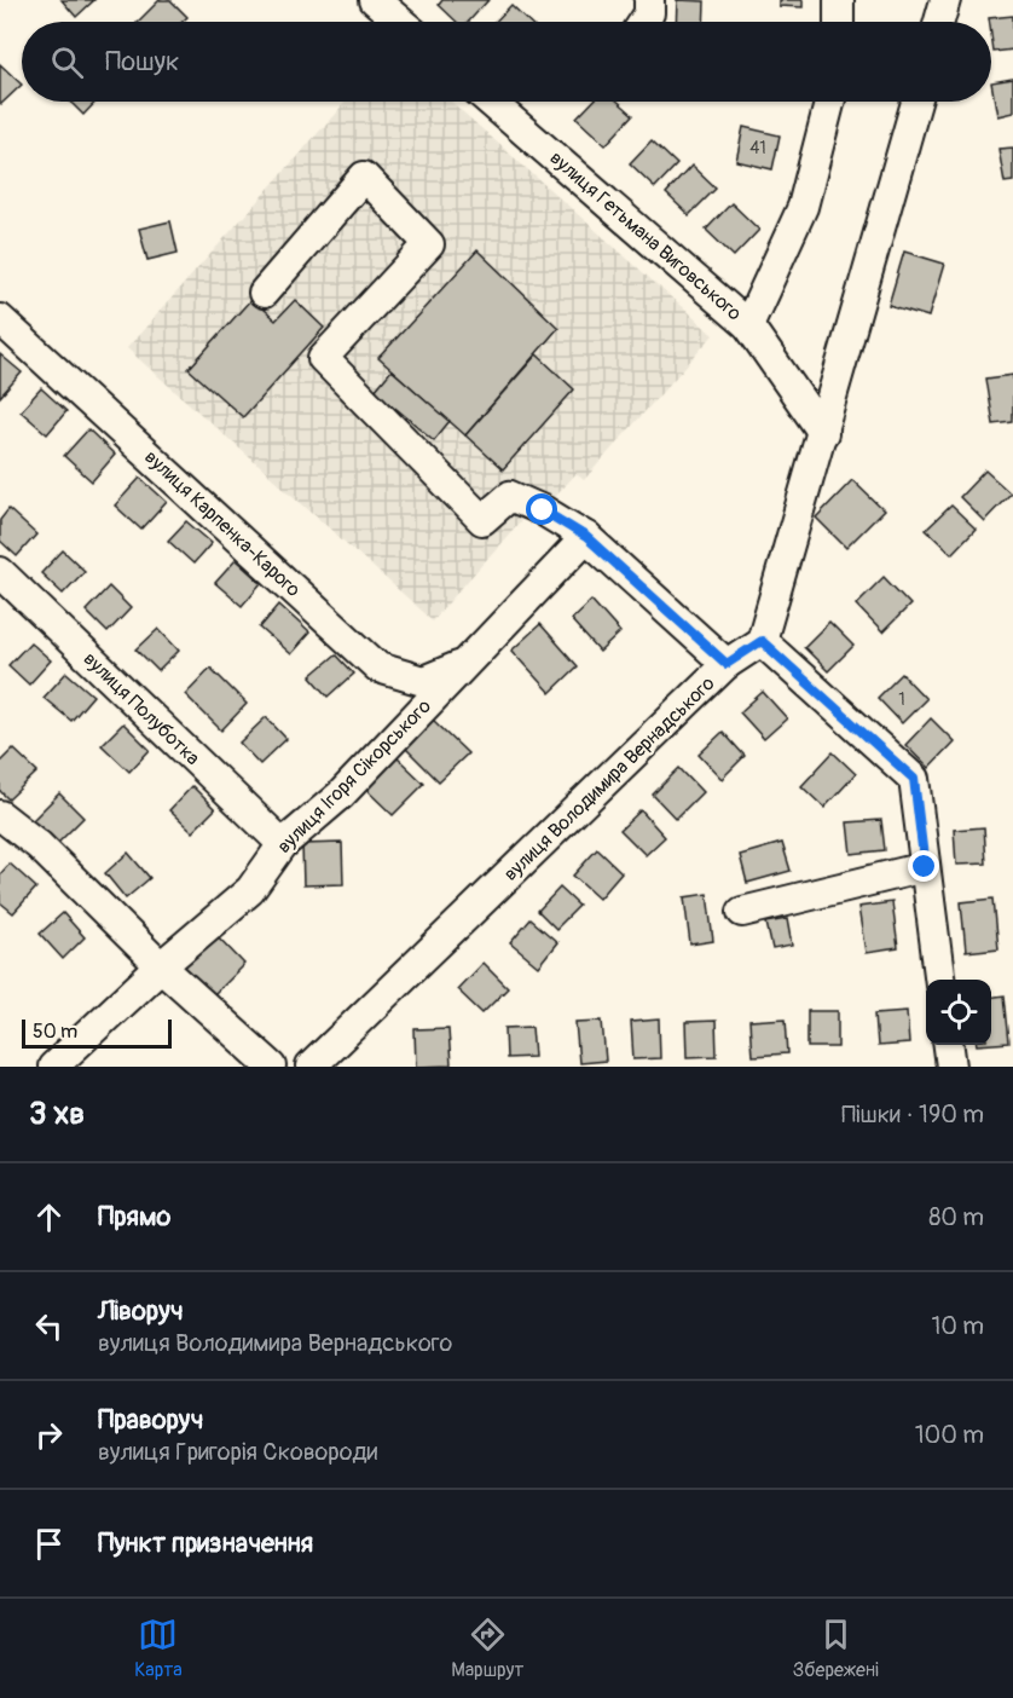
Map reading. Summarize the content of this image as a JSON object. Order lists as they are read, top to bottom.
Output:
{
  "streets": {
    "street": [
      "вулиця Гетьмана Виговського",
      "вулиця Карпенка-Карого",
      "вулиця Полуботка",
      "вулиця Ігоря Сікорського",
      "вулиця Володимира Вернадського"
    ]
  },
  "crossings": [
    ["вулиця Карпенка-Карого", "вулиця Ігоря Сікорського"],
    ["вулиця Полуботка", "вулиця Ігоря Сікорського"]
  ],
  "house_numbers": ["41", "1"],
  "scale_bar": "50 m",
  "page": {
    "search": "Пошук",
    "scale": "50 m",
    "heading": ["3 хв", "Пішки · 190 m"],
    "list": [
      ["Прямо", "80 m"],
      ["Ліворуч", "вулиця Володимира Вернадського", "10 m"],
      ["Праворуч", "вулиця Григорія Сковороди", "100 m"],
      "Пункт призначення"
    ],
    "nav": ["Карта", "Маршрут", "Збережені"]
  }
}
